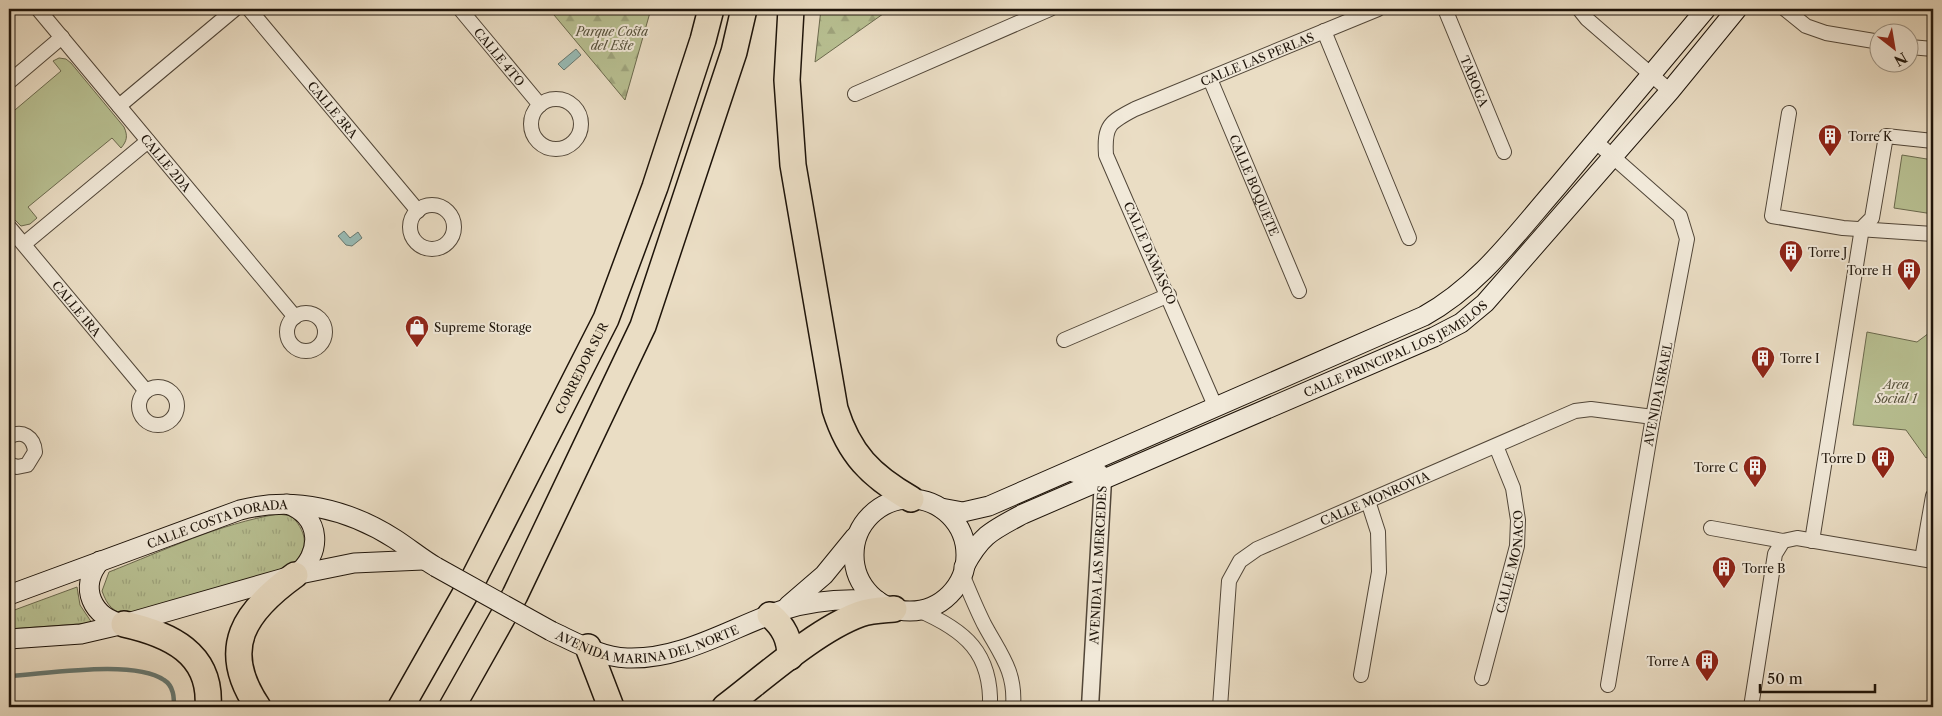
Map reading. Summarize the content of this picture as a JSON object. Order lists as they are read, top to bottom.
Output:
{
  "streets": {
    "highway": ["CORREDOR SUR"],
    "main road": ["CALLE PRINCIPAL LOS JEMELOS", "CALLE COSTA DORADA", "AVENIDA MARINA DEL NORTE"],
    "street": [
      "CALLE 4TO",
      "CALLE LAS PERLAS",
      "TABOGA",
      "CALLE 3RA",
      "CALLE 2DA",
      "CALLE BOQUETE",
      "CALLE DAMASCO",
      "CALLE 1RA",
      "AVENIDA ISRAEL",
      "CALLE MONROVIA",
      "CALLE MONACO",
      "AVENIDA LAS MERCEDES"
    ]
  },
  "crossings": [
    ["CALLE LAS PERLAS", "CALLE BOQUETE"],
    ["CALLE LAS PERLAS", "CALLE DAMASCO"],
    ["CALLE DAMASCO", "CALLE PRINCIPAL LOS JEMELOS"],
    ["CALLE PRINCIPAL LOS JEMELOS", "AVENIDA ISRAEL"],
    ["CALLE PRINCIPAL LOS JEMELOS", "AVENIDA LAS MERCEDES"],
    ["CALLE PRINCIPAL LOS JEMELOS", "AVENIDA MARINA DEL NORTE"],
    ["AVENIDA ISRAEL", "CALLE MONROVIA"],
    ["CALLE MONROVIA", "CALLE MONACO"],
    ["CALLE COSTA DORADA", "AVENIDA MARINA DEL NORTE"]
  ],
  "parks": ["Parque Costa del Este", "Area Social 1"],
  "places": {
    "building": [
      "Torre K",
      "Torre J",
      "Torre H",
      "Torre I",
      "Torre D",
      "Torre C",
      "Torre B",
      "Torre A"
    ],
    "shop": ["Supreme Storage"]
  },
  "scale_bar": "50 m",
  "north": "bottom right"
}
